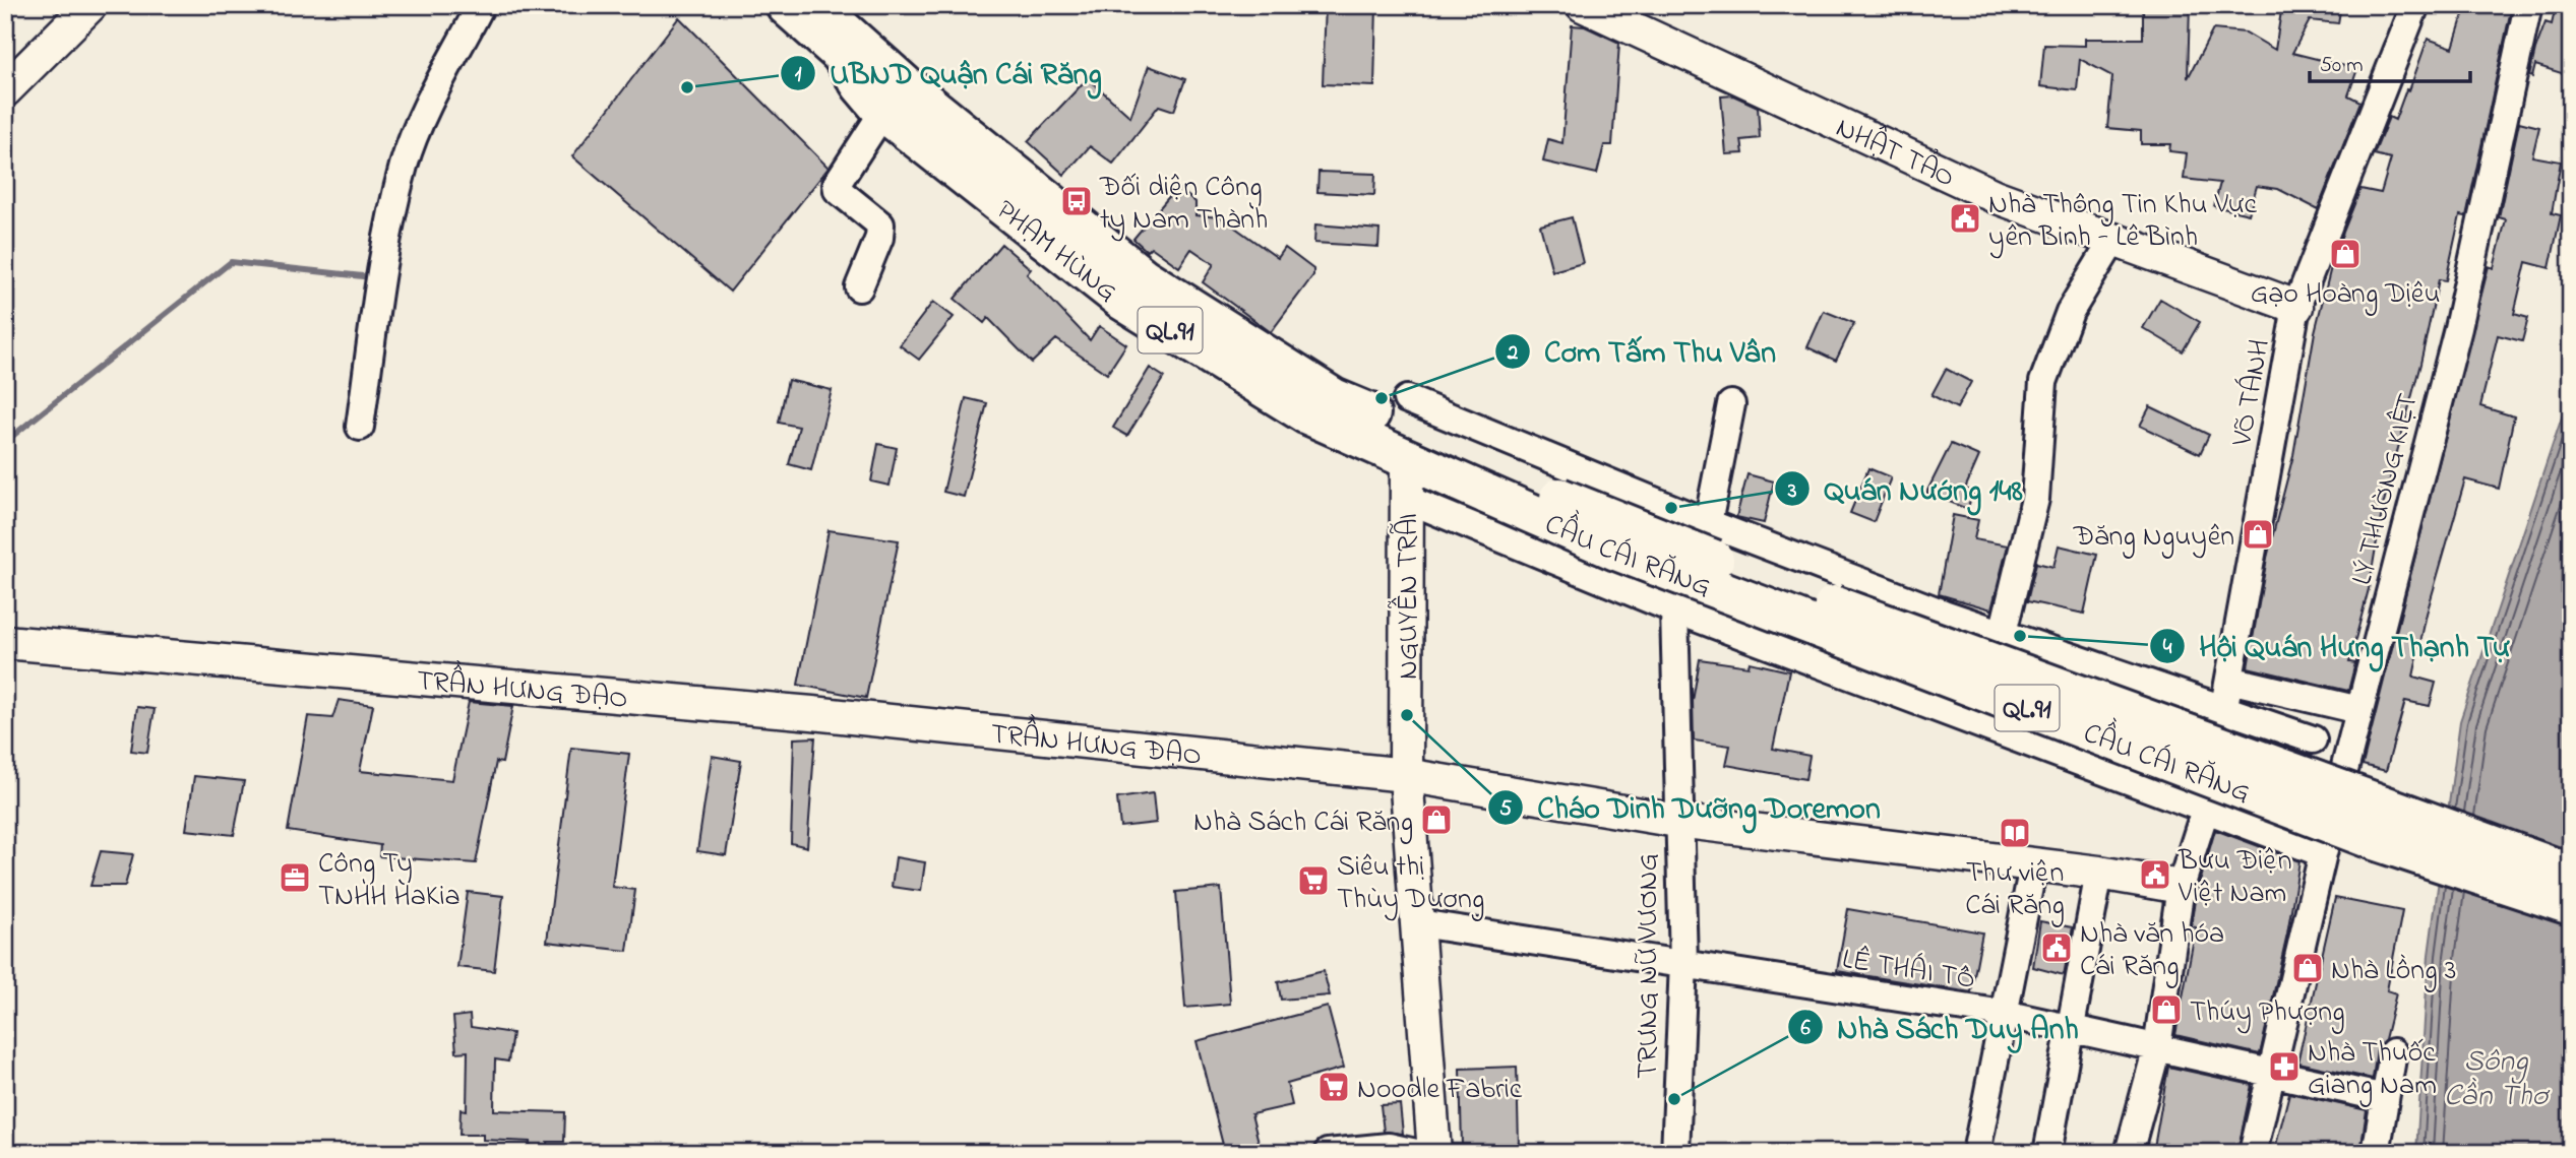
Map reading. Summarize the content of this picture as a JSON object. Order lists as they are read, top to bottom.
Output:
{
  "streets": {
    "highway": ["PHẠM HÙNG", "QL.91", "CẦU CÁI RĂNG"],
    "street": [
      "NHẬT TẢO",
      "VÕ TÁNH",
      "LÝ THƯỜNG KIỆT",
      "NGUYỄN TRÃI",
      "TRẦN HƯNG ĐẠO",
      "TRƯNG NỮ VƯƠNG",
      "LÊ THÁI TỔ"
    ]
  },
  "crossings": [
    ["NHẬT TẢO", "VÕ TÁNH"],
    ["PHẠM HÙNG", "CẦU CÁI RĂNG"],
    ["PHẠM HÙNG", "NGUYỄN TRÃI"],
    ["VÕ TÁNH", "TRẦN HƯNG ĐẠO"],
    ["VÕ TÁNH", "LÊ THÁI TỔ"],
    ["LÝ THƯỜNG KIỆT", "LÊ THÁI TỔ"],
    ["NGUYỄN TRÃI", "TRẦN HƯNG ĐẠO"],
    ["NGUYỄN TRÃI", "LÊ THÁI TỔ"],
    ["TRẦN HƯNG ĐẠO", "TRƯNG NỮ VƯƠNG"],
    ["TRƯNG NỮ VƯƠNG", "LÊ THÁI TỔ"]
  ],
  "water": ["Sông Cần Thơ"],
  "places": {
    "other": [
      "UBND Quận Cái Răng",
      "Cơm Tấm Thu Vân",
      "Quán Nướng 148",
      "Hội Quán Hưng Thạnh Tự",
      "Cháo Dinh Dưỡng Doremon",
      "Nhà Sách Duy Anh"
    ],
    "bus stop": ["Đối diện Công ty Nam Thành"],
    "public building": ["Nhà Thông Tin Khu Vực yên Binh - Lê Bình", "Bưu Điện Việt Nam", "Nhà văn hóa Cái Răng"],
    "shop": [
      "Gạo Hoàng Dịêu",
      "Đăng Nguyên",
      "Nhà Sách Cái Răng",
      "Nhà Lồng 3",
      "Thúy Phượng"
    ],
    "library": ["Thư viện Cái Răng"],
    "office": ["Công Ty TNHH HaKia"],
    "supermarket": ["Siêu thị Thùy Dương", "Noodle Fabric"],
    "pharmacy": ["Nhà Thuốc Giang Nam"]
  },
  "scale_bar": "50 m"
}
